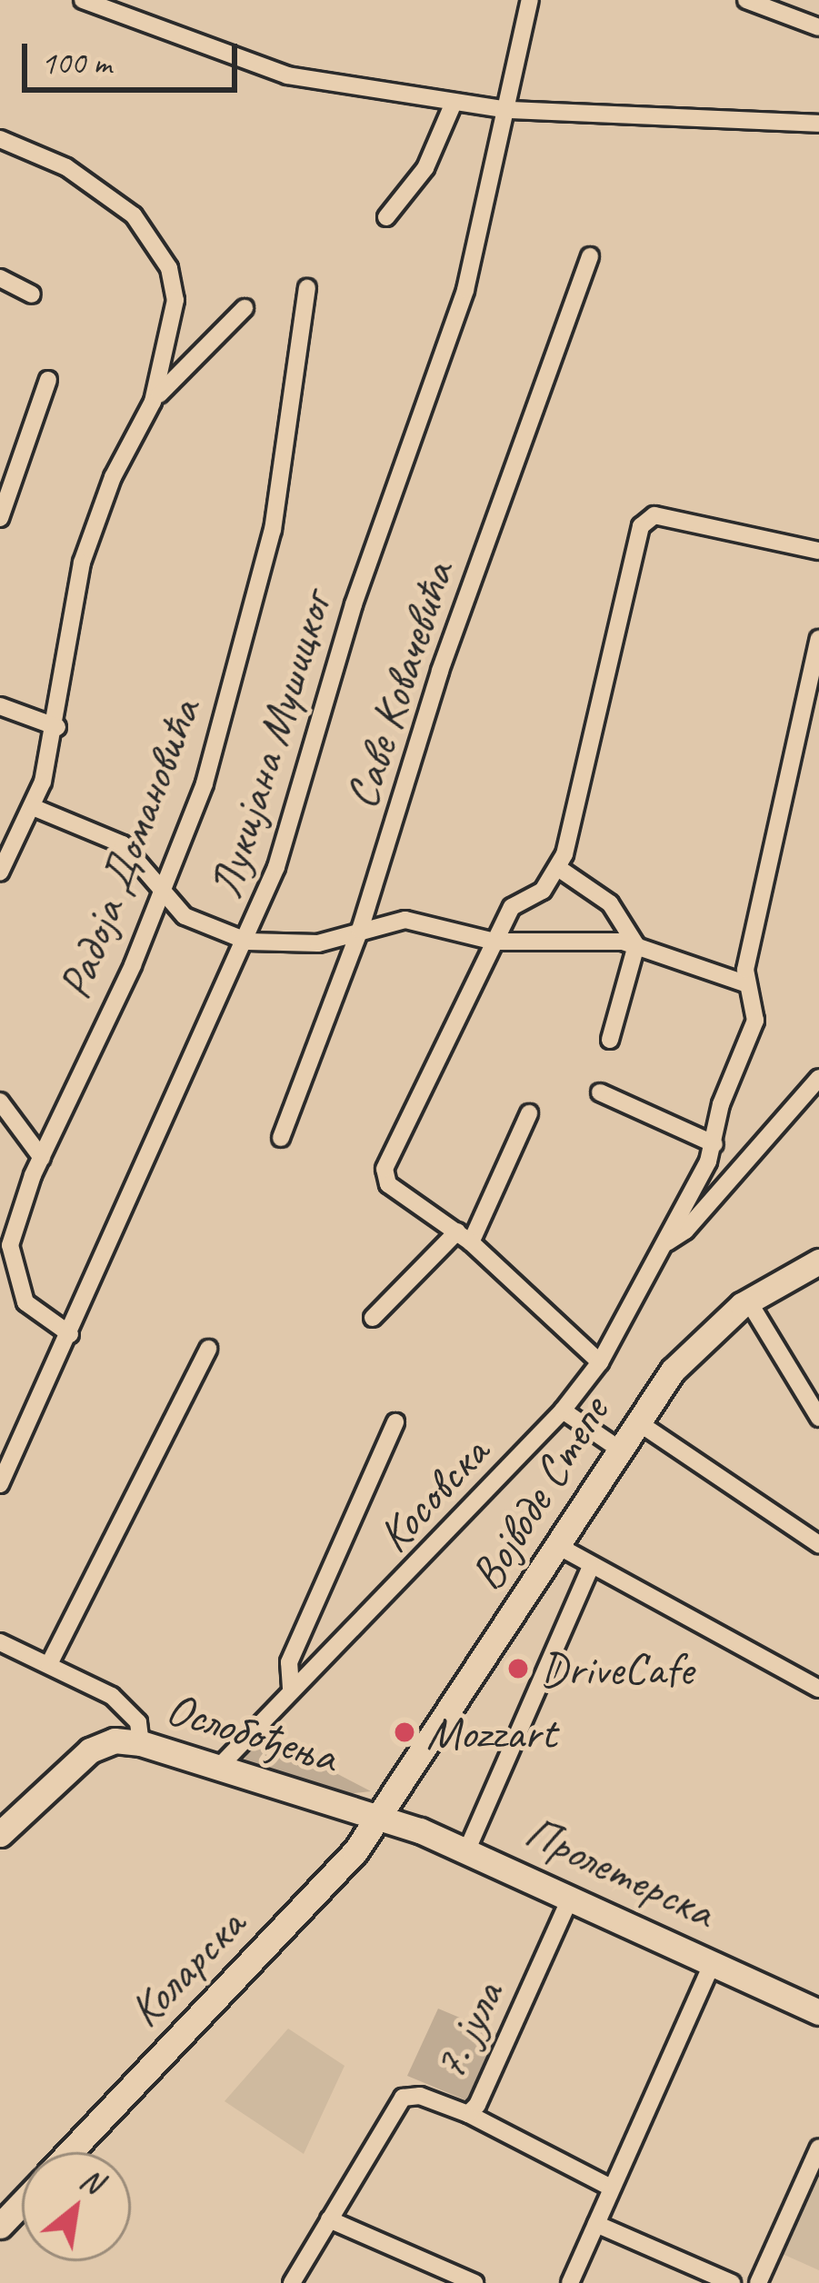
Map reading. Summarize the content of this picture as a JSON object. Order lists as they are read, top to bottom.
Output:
{
  "streets": {
    "main road": [
      "Војводе Степе",
      "Ослобођења",
      "Пролетерска",
      "Коларска"
    ],
    "street": [
      "Саве Ковачевића",
      "Лукијана Мушицког",
      "Радоја Домановића",
      "Косовска",
      "7. јула"
    ]
  },
  "crossings": [
    ["Лукијана Мушицког", "Радоја Домановића"],
    ["Војводе Степе", "Ослобођења"],
    ["Војводе Степе", "Пролетерска"],
    ["Војводе Степе", "Коларска"],
    ["Косовска", "Ослобођења"],
    ["Ослобођења", "Пролетерска"],
    ["Ослобођења", "Коларска"],
    ["Пролетерска", "Коларска"],
    ["Пролетерска", "7. јула"]
  ],
  "places": ["DriveCafe", "Mozzart"],
  "scale_bar": "100 m",
  "north": "top right"
}
